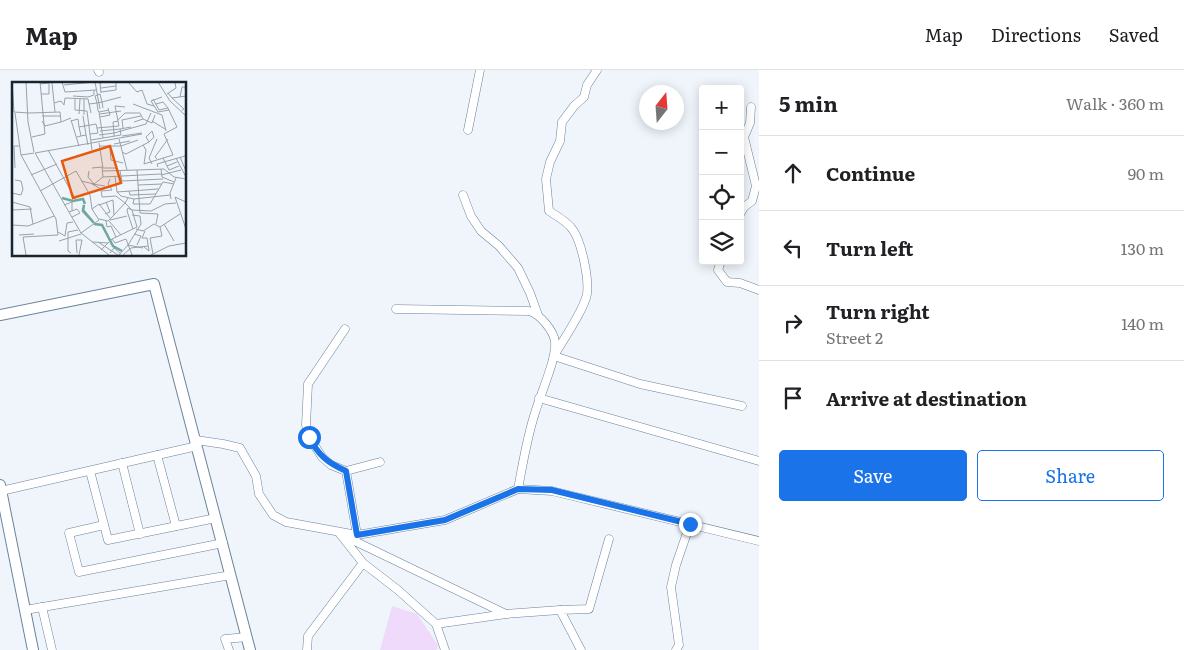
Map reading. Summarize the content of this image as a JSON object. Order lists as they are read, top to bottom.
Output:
{
  "north": "top",
  "page": {
    "header": "Map",
    "nav": ["Map", "Directions", "Saved"],
    "heading": ["5 min", "Walk · 360 m"],
    "map_buttons": ["+", "−"],
    "list": [
      ["Continue", "90 m"],
      ["Turn left", "130 m"],
      ["Turn right", "Street 2", "140 m"],
      "Arrive at destination"
    ],
    "buttons": ["Save", "Share"]
  }
}
